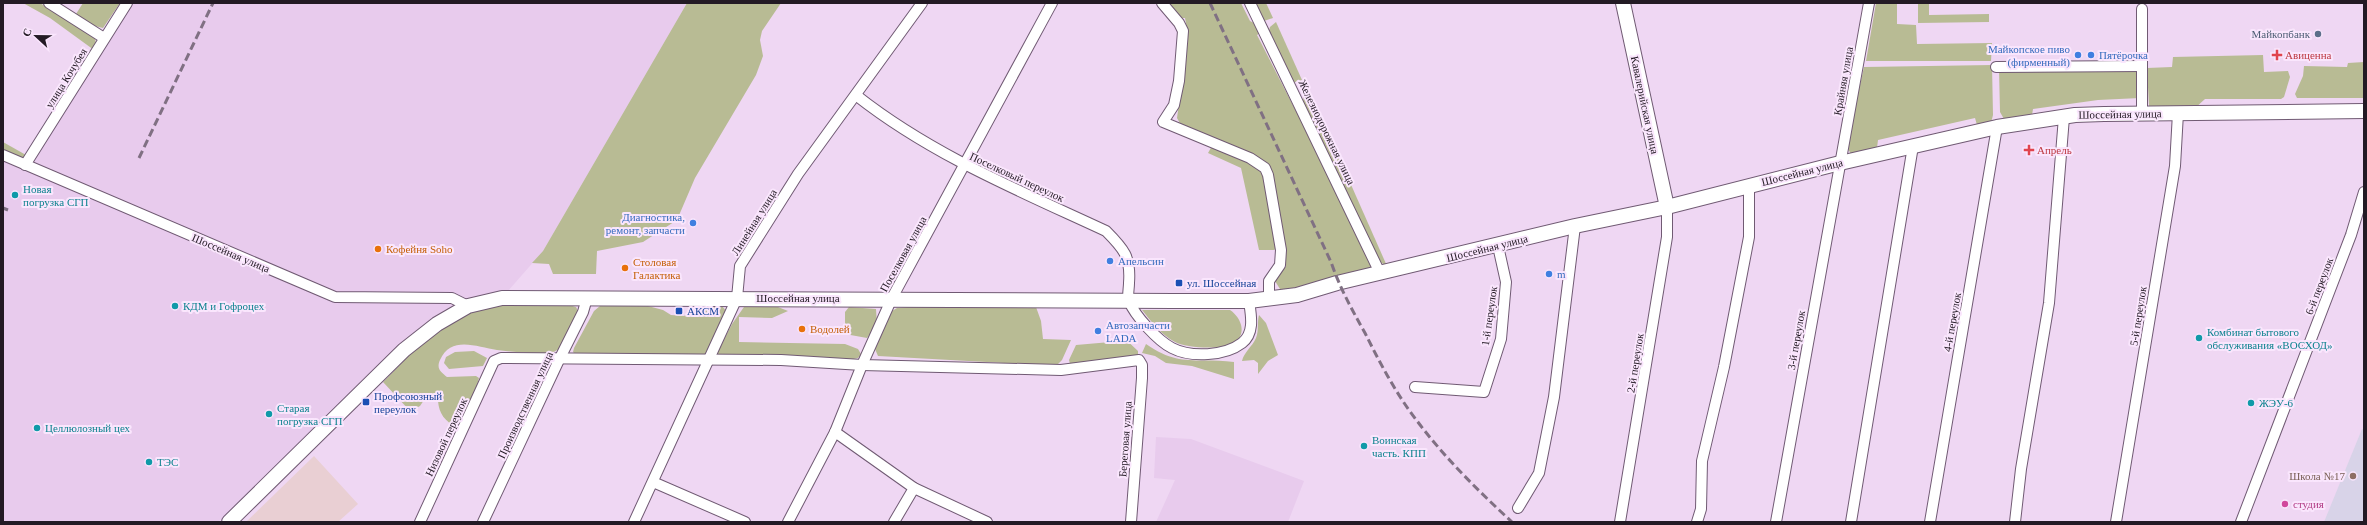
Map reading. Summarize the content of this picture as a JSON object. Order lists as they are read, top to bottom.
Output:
{
  "streets": {
    "main road": ["Кавалерийская улица", "Шоссейная улица"],
    "street": [
      "улица Кочубея",
      "Крайняя улица",
      "Железнодорожная улица",
      "Поселковый переулок",
      "Линейная улица",
      "Поселковая улица",
      "6-й переулок",
      "1-й переулок",
      "5-й переулок",
      "4-й переулок",
      "3-й переулок",
      "2-й переулок",
      "Производственная улица",
      "Низовой переулок",
      "Береговая улица"
    ]
  },
  "crossings": [
    ["улица Кочубея", "Шоссейная улица"],
    ["Крайняя улица", "Шоссейная улица"],
    ["Крайняя улица", "3-й переулок"],
    ["Кавалерийская улица", "Шоссейная улица"],
    ["Кавалерийская улица", "2-й переулок"],
    ["Шоссейная улица", "Железнодорожная улица"],
    ["Шоссейная улица", "Поселковый переулок"],
    ["Шоссейная улица", "Линейная улица"],
    ["Шоссейная улица", "Поселковая улица"],
    ["Шоссейная улица", "1-й переулок"],
    ["Шоссейная улица", "5-й переулок"],
    ["Шоссейная улица", "4-й переулок"],
    ["Шоссейная улица", "3-й переулок"],
    ["Шоссейная улица", "2-й переулок"],
    ["Шоссейная улица", "Производственная улица"],
    ["Поселковый переулок", "Линейная улица"],
    ["Поселковый переулок", "Поселковая улица"],
    ["Поселковая улица", "Береговая улица"],
    ["Производственная улица", "Низовой переулок"]
  ],
  "places": {
    "other": [
      "Майкопбанк",
      "Майкопское пиво (фирменный)",
      "Пятёрочка",
      "Новая погрузка СГП",
      "Диагностика, ремонт, запчасти",
      "Кофейня Soho",
      "Апельсин",
      "Столовая Галактика",
      "m",
      "КДМ и Гофроцех",
      "Водолей",
      "Автозапчасти LADA",
      "Комбинат бытового обслуживания «ВОСХОД»",
      "ЖЭУ-6",
      "Старая погрузка СГП",
      "Целлюлозный цех",
      "Воинская часть. КПП",
      "ТЭС",
      "Школа №17",
      "студия"
    ],
    "health": ["Авиценна", "Апрель"],
    "transit": ["ул. Шоссейная", "АКСМ", "Профсоюзный переулок"]
  },
  "north": "left"
}
